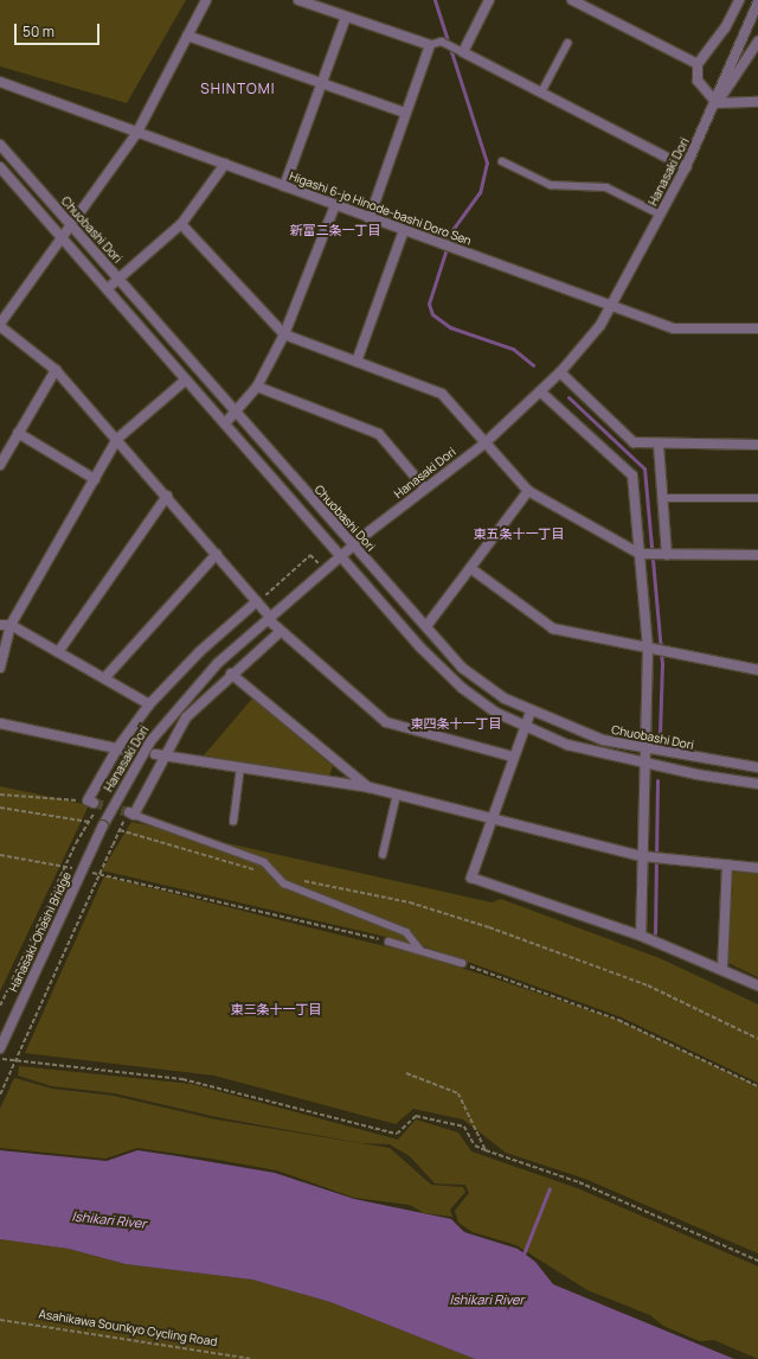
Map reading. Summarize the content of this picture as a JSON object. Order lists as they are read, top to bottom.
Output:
{
  "streets": {
    "street": [
      "Hanasaki Dori",
      "Higashi 6-jo Hinode-bashi Doro Sen",
      "Chuobashi Dori",
      "Hanasaki-Ohashi Bridge"
    ],
    "path": ["Asahikawa Sounkyo Cycling Road"]
  },
  "crossings": [
    ["Hanasaki Dori", "Higashi 6-jo Hinode-bashi Doro Sen"],
    ["Hanasaki Dori", "Chuobashi Dori"],
    ["Hanasaki Dori", "Hanasaki-Ohashi Bridge"]
  ],
  "districts": [
    "SHINTOMI",
    "新富二条一丁目",
    "東五条十一丁目",
    "東四条十一丁目",
    "東三条十一丁目"
  ],
  "water": ["Ishikari River"],
  "scale_bar": "50 m"
}
